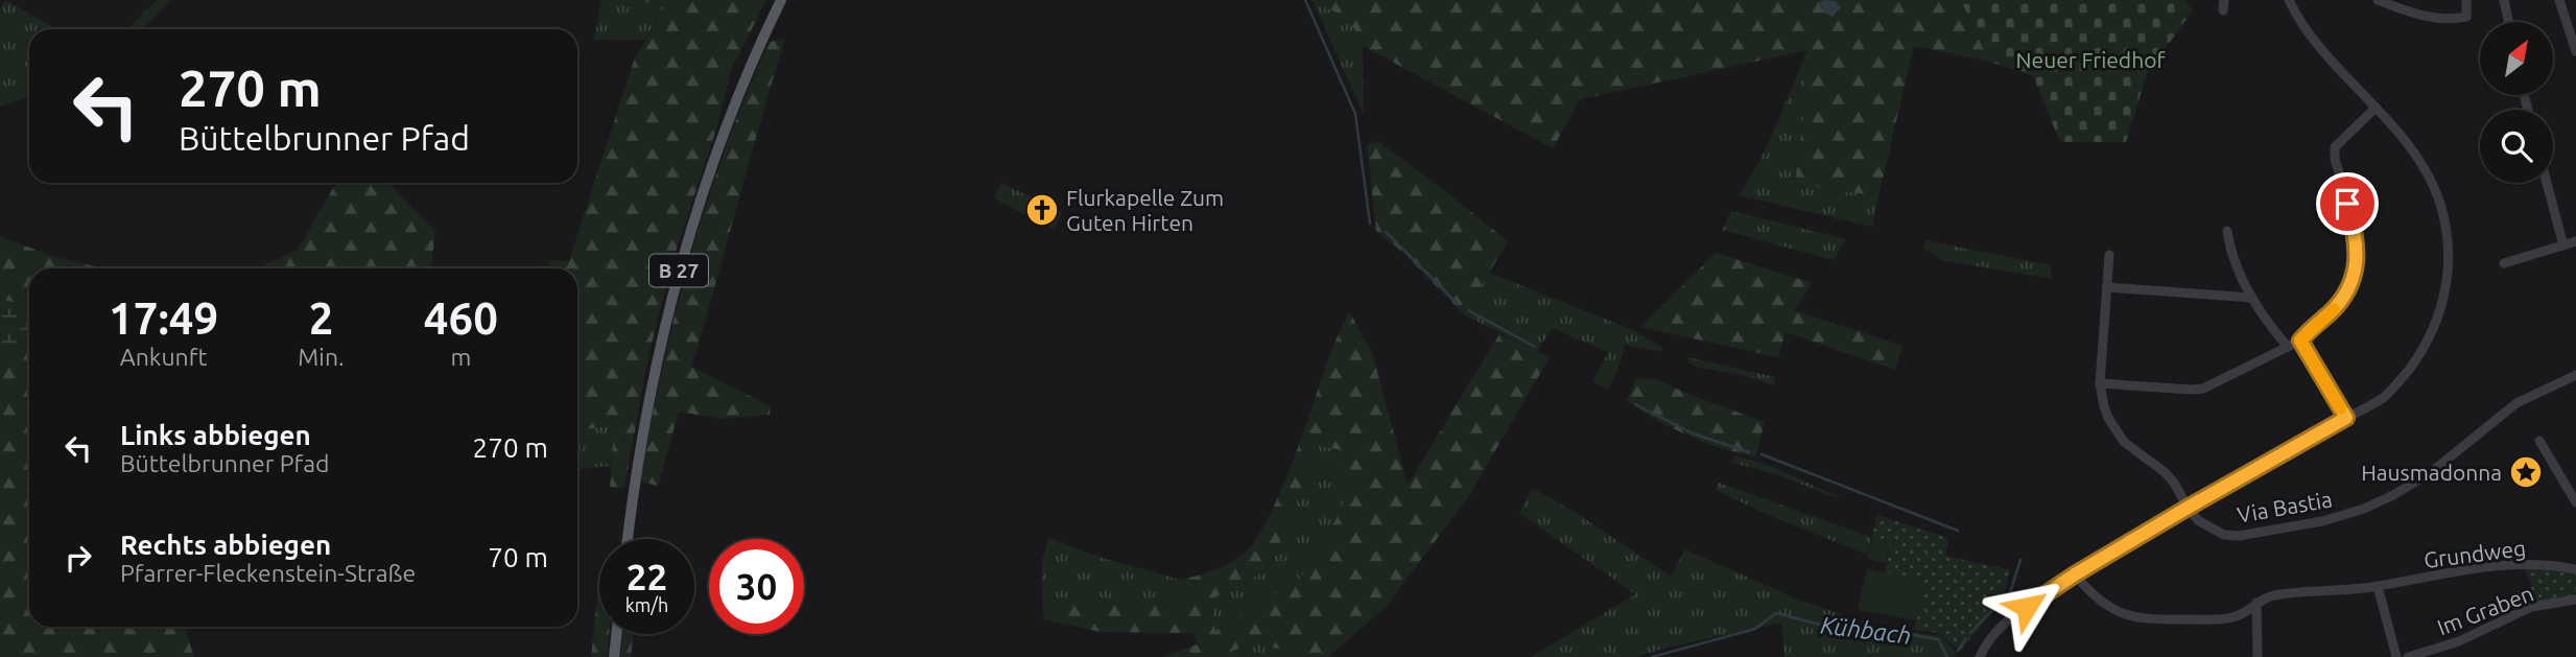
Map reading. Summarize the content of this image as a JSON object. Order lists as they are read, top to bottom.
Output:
{
  "streets": {
    "main road": ["B 27"],
    "street": ["Via Bastia", "Grundweg", "Im Graben"]
  },
  "water": ["Kühbach"],
  "parks": ["Neuer Friedhof"],
  "places": {
    "church": ["Flurkapelle Zum Guten Hirten"],
    "place": ["Hausmadonna"]
  },
  "north": "top right",
  "page": {
    "turn": ["270 m", "Büttelbrunner Pfad"],
    "eta": [
      "17:49",
      "Ankunft",
      "2",
      "Min.",
      "460",
      "m"
    ],
    "list": [
      {
        "name": "Links abbiegen",
        "note": "Büttelbrunner Pfad",
        "value": "270 m"
      },
      {
        "name": "Rechts abbiegen",
        "note": "Pfarrer-Fleckenstein-Straße",
        "value": "70 m"
      }
    ],
    "speed": "22 km/h",
    "limit": "30"
  }
}
